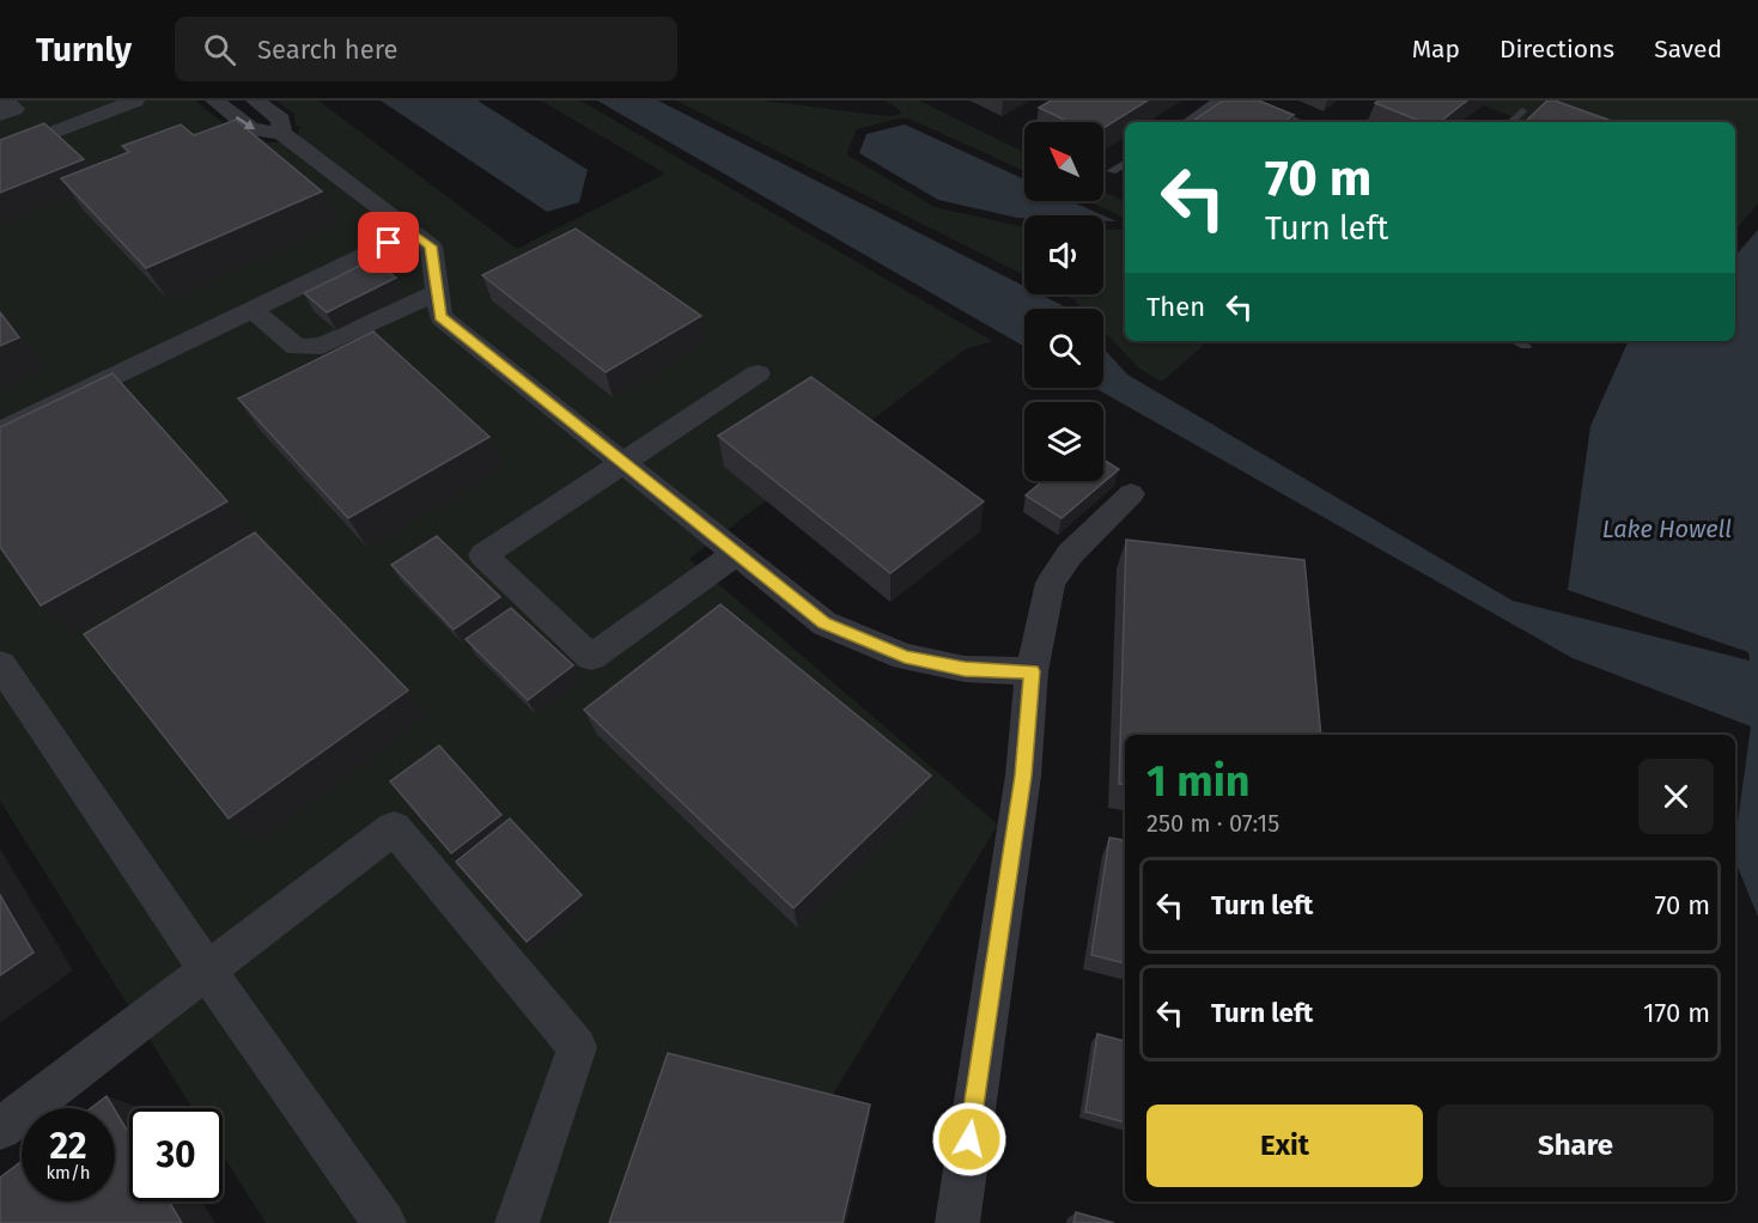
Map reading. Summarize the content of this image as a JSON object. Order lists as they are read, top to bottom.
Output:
{
  "water": ["Lake Howell"],
  "north": "top left",
  "page": {
    "header": "Turnly",
    "search": "Search here",
    "nav": ["Map", "Directions", "Saved"],
    "turn": ["70 m", "Turn left"],
    "then": "Then",
    "heading": ["1 min", "250 m · 07:15"],
    "list": [
      {
        "name": "Turn left",
        "value": "70 m"
      },
      {
        "name": "Turn left",
        "value": "170 m"
      }
    ],
    "buttons": ["Exit", "Share"],
    "speed": "22 km/h",
    "limit": "30"
  }
}
